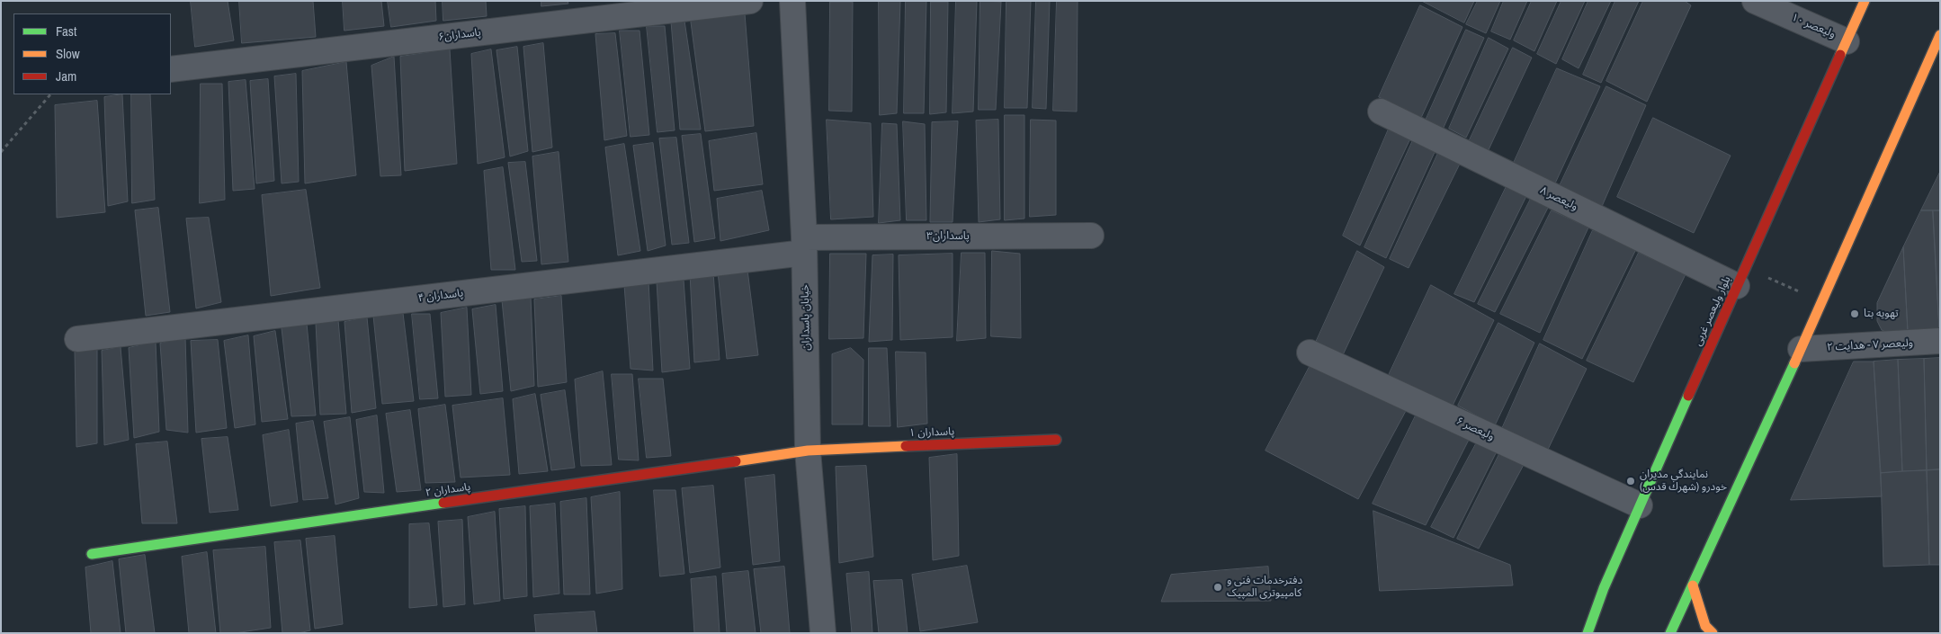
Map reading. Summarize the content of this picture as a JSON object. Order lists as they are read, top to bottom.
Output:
{
  "streets": {
    "main road": ["بلوار ولیعصر غربی", "پاسداران ۱", "پاسداران ۲"],
    "street": [
      "ولیعصر ۱۰",
      "پاسداران۶",
      "ولیعصر ۸",
      "پاسداران۳",
      "پاسداران ۴",
      "خیابان پاسداران",
      "ولیعصر ۷ - هدایت ۲",
      "ولیعصر ۶"
    ]
  },
  "crossings": [
    ["ولیعصر ۱۰", "بلوار ولیعصر غربی"],
    ["ولیعصر ۸", "بلوار ولیعصر غربی"],
    ["پاسداران۳", "پاسداران ۴"],
    ["پاسداران۳", "خیابان پاسداران"],
    ["پاسداران ۴", "خیابان پاسداران"],
    ["بلوار ولیعصر غربی", "ولیعصر ۶"],
    ["خیابان پاسداران", "پاسداران ۱"],
    ["خیابان پاسداران", "پاسداران ۲"],
    ["پاسداران ۱", "پاسداران ۲"]
  ],
  "places": ["تهویه بتا", "نمايندگي مديران خودرو (شهرك قدس)", "دفترخدمات فنی و کامپیوتری المپیک"],
  "legend": ["Fast", "Slow", "Jam"]
}
